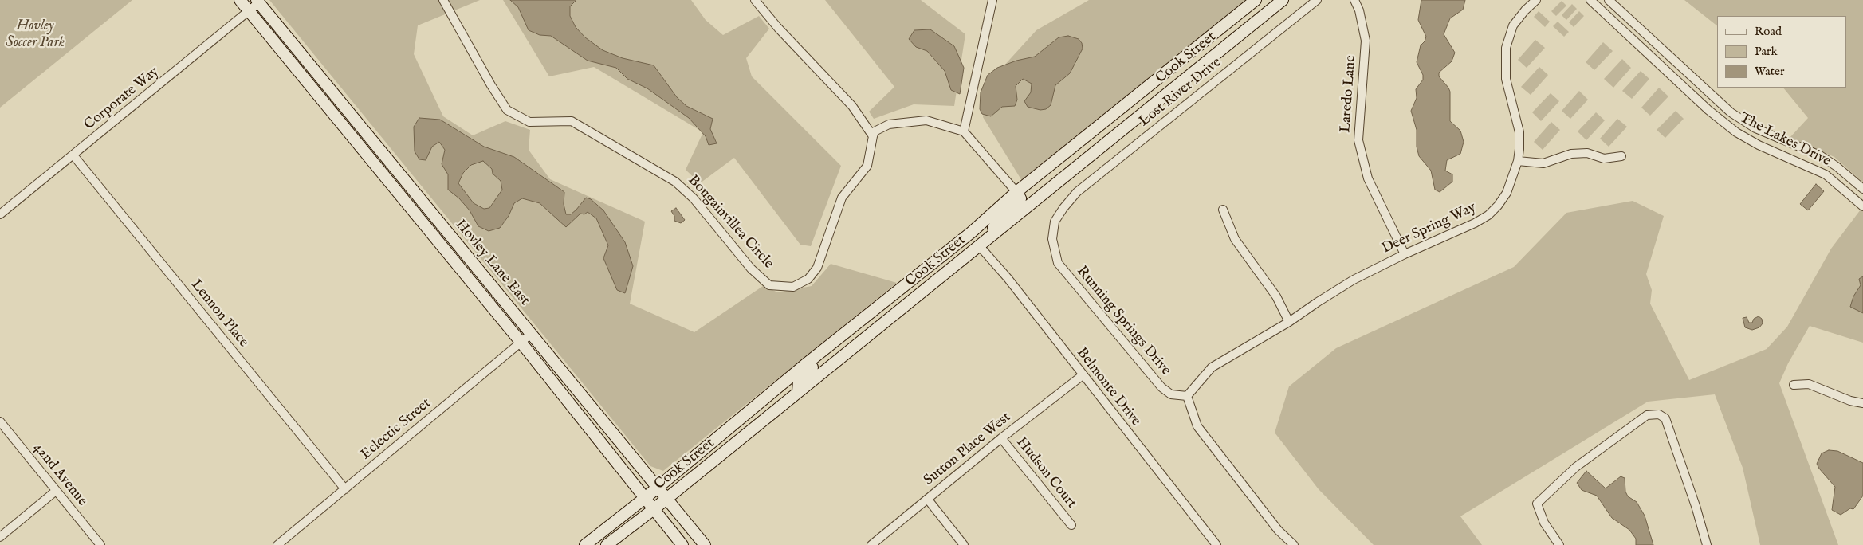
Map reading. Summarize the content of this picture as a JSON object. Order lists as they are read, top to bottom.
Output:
{
  "streets": {
    "main road": ["Cook Street", "Hovley Lane East"],
    "street": [
      "Lost River Drive",
      "Laredo Lane",
      "Corporate Way",
      "The Lakes Drive",
      "Bougainvillea Circle",
      "Deer Spring Way",
      "Lennon Place",
      "Running Springs Drive",
      "Belmonte Drive",
      "Eclectic Street",
      "Sutton Place West",
      "Hudson Court",
      "42nd Avenue"
    ]
  },
  "crossings": [
    ["Cook Street", "Hovley Lane East"],
    ["Cook Street", "Belmonte Drive"],
    ["Lost River Drive", "Running Springs Drive"],
    ["Laredo Lane", "Deer Spring Way"],
    ["Corporate Way", "Hovley Lane East"],
    ["Corporate Way", "Lennon Place"],
    ["Deer Spring Way", "Running Springs Drive"],
    ["Hovley Lane East", "Eclectic Street"],
    ["Lennon Place", "Eclectic Street"],
    ["Belmonte Drive", "Sutton Place West"],
    ["Sutton Place West", "Hudson Court"]
  ],
  "parks": ["Hovley Soccer Park"],
  "legend": ["Road", "Park", "Water"]
}
